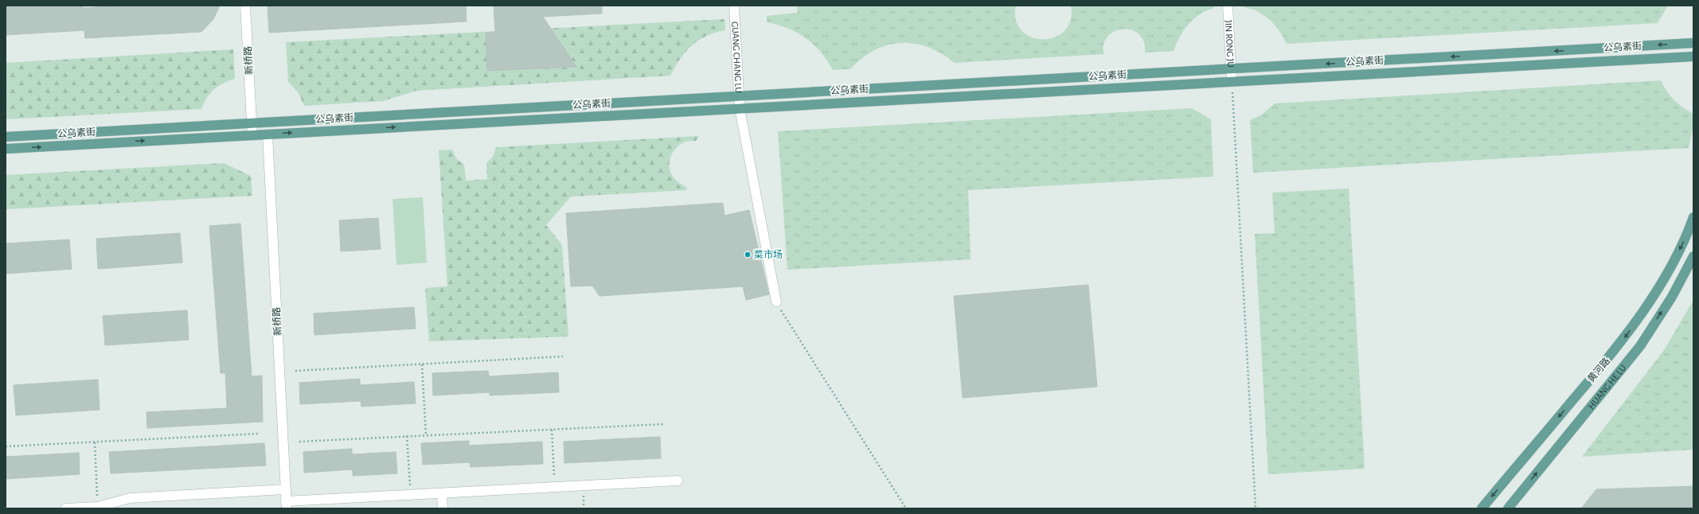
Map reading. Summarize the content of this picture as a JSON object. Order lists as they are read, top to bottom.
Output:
{
  "streets": {
    "main road": ["公乌素街", "黄河路", "HUANG HE LU"],
    "street": ["JIN RONG JU", "GUANG CHANG LU", "新桥路"]
  },
  "crossings": [
    ["JIN RONG JU", "公乌素街"],
    ["公乌素街", "GUANG CHANG LU"],
    ["公乌素街", "新桥路"]
  ],
  "one_way": ["黄河路", "HUANG HE LU"],
  "places": ["菜市场"]
}
